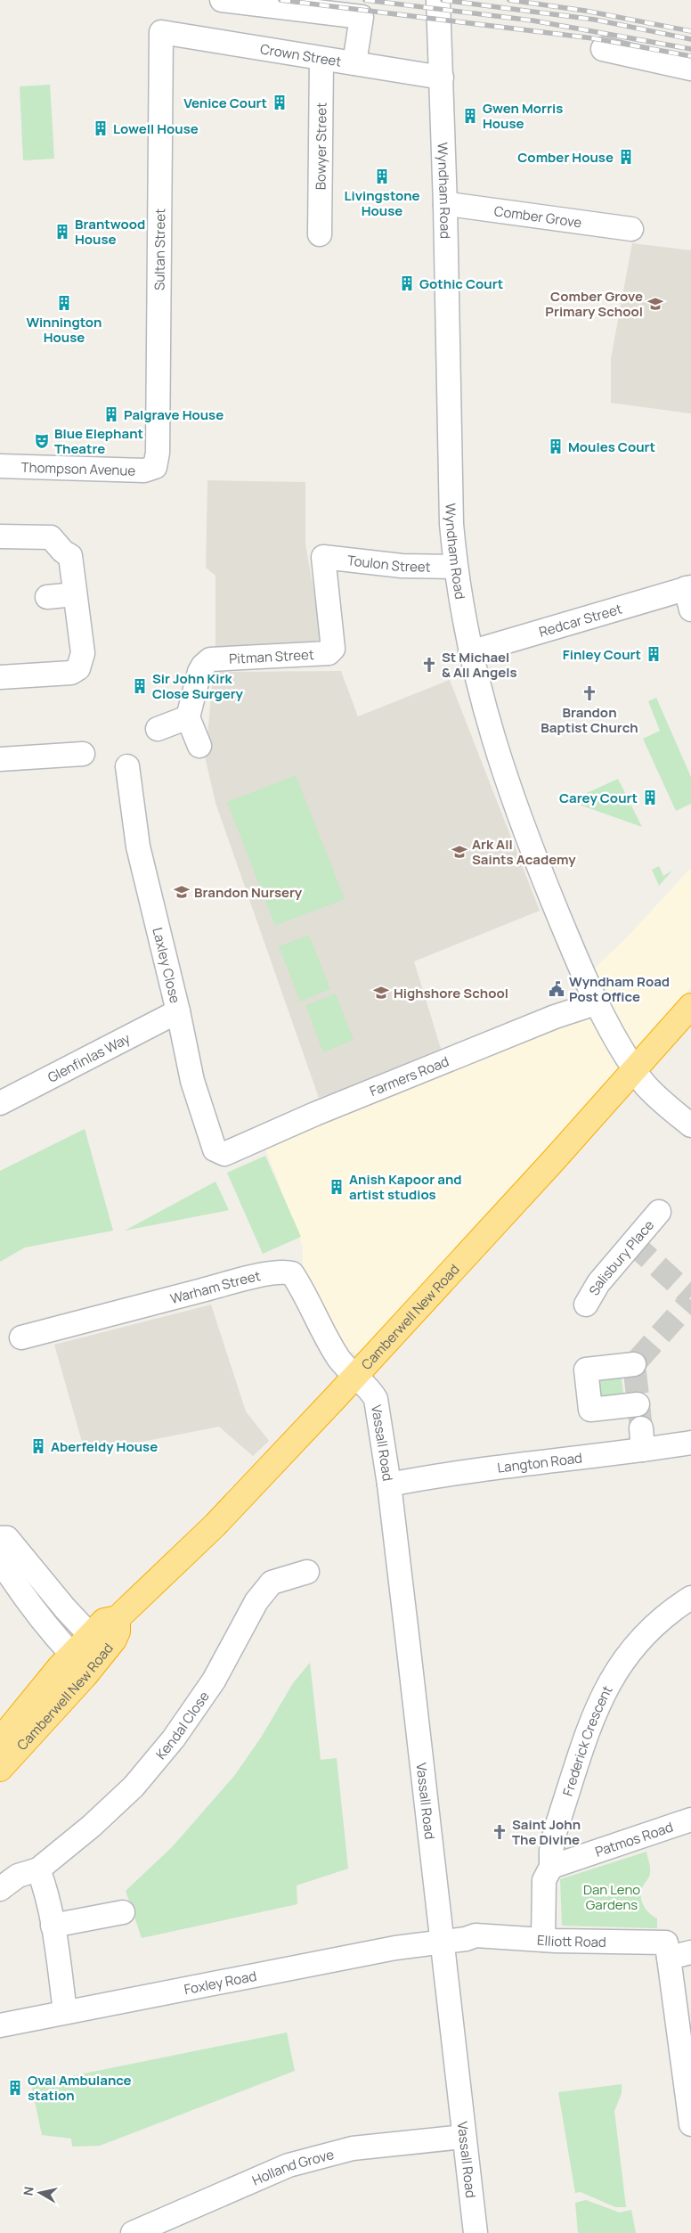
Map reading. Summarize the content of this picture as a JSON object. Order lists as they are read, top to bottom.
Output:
{
  "streets": {
    "highway": ["Camberwell New Road"],
    "street": [
      "Crown Street",
      "Bowyer Street",
      "Wyndham Road",
      "Comber Grove",
      "Sultan Street",
      "Thompson Avenue",
      "Toulon Street",
      "Redcar Street",
      "Pitman Street",
      "Laxley Close",
      "Glenfinlas Way",
      "Farmers Road",
      "Salisbury Place",
      "Warham Street",
      "Vassall Road",
      "Langton Road",
      "Kendal Close",
      "Frederick Crescent",
      "Patmos Road",
      "Elliott Road",
      "Foxley Road",
      "Holland Grove"
    ]
  },
  "crossings": [
    ["Crown Street", "Bowyer Street"],
    ["Crown Street", "Wyndham Road"],
    ["Crown Street", "Sultan Street"],
    ["Wyndham Road", "Comber Grove"],
    ["Wyndham Road", "Toulon Street"],
    ["Wyndham Road", "Redcar Street"],
    ["Wyndham Road", "Farmers Road"],
    ["Wyndham Road", "Camberwell New Road"],
    ["Sultan Street", "Thompson Avenue"],
    ["Toulon Street", "Pitman Street"],
    ["Laxley Close", "Glenfinlas Way"],
    ["Laxley Close", "Farmers Road"],
    ["Warham Street", "Camberwell New Road"],
    ["Warham Street", "Vassall Road"],
    ["Camberwell New Road", "Vassall Road"],
    ["Vassall Road", "Langton Road"],
    ["Vassall Road", "Elliott Road"],
    ["Vassall Road", "Foxley Road"],
    ["Vassall Road", "Holland Grove"],
    ["Frederick Crescent", "Patmos Road"],
    ["Frederick Crescent", "Elliott Road"],
    ["Elliott Road", "Foxley Road"]
  ],
  "parks": ["Dan Leno Gardens"],
  "places": {
    "building": [
      "Venice Court",
      "Gwen Morris House",
      "Lowell House",
      "Comber House",
      "Livingstone House",
      "Brantwood House",
      "Gothic Court",
      "Winnington House",
      "Palgrave House",
      "Moules Court",
      "Finley Court",
      "Sir John Kirk Close Surgery",
      "Carey Court",
      "Anish Kapoor and artist studios",
      "Aberfeldy House",
      "Oval Ambulance station"
    ],
    "school or university": [
      "Comber Grove Primary School",
      "Ark All Saints Academy",
      "Brandon Nursery",
      "Highshore School"
    ],
    "theatre": ["Blue Elephant Theatre"],
    "church": ["St Michael & All Angels", "Brandon Baptist Church", "Saint John The Divine"],
    "public building": ["Wyndham Road Post Office"]
  },
  "north": "left"
}
